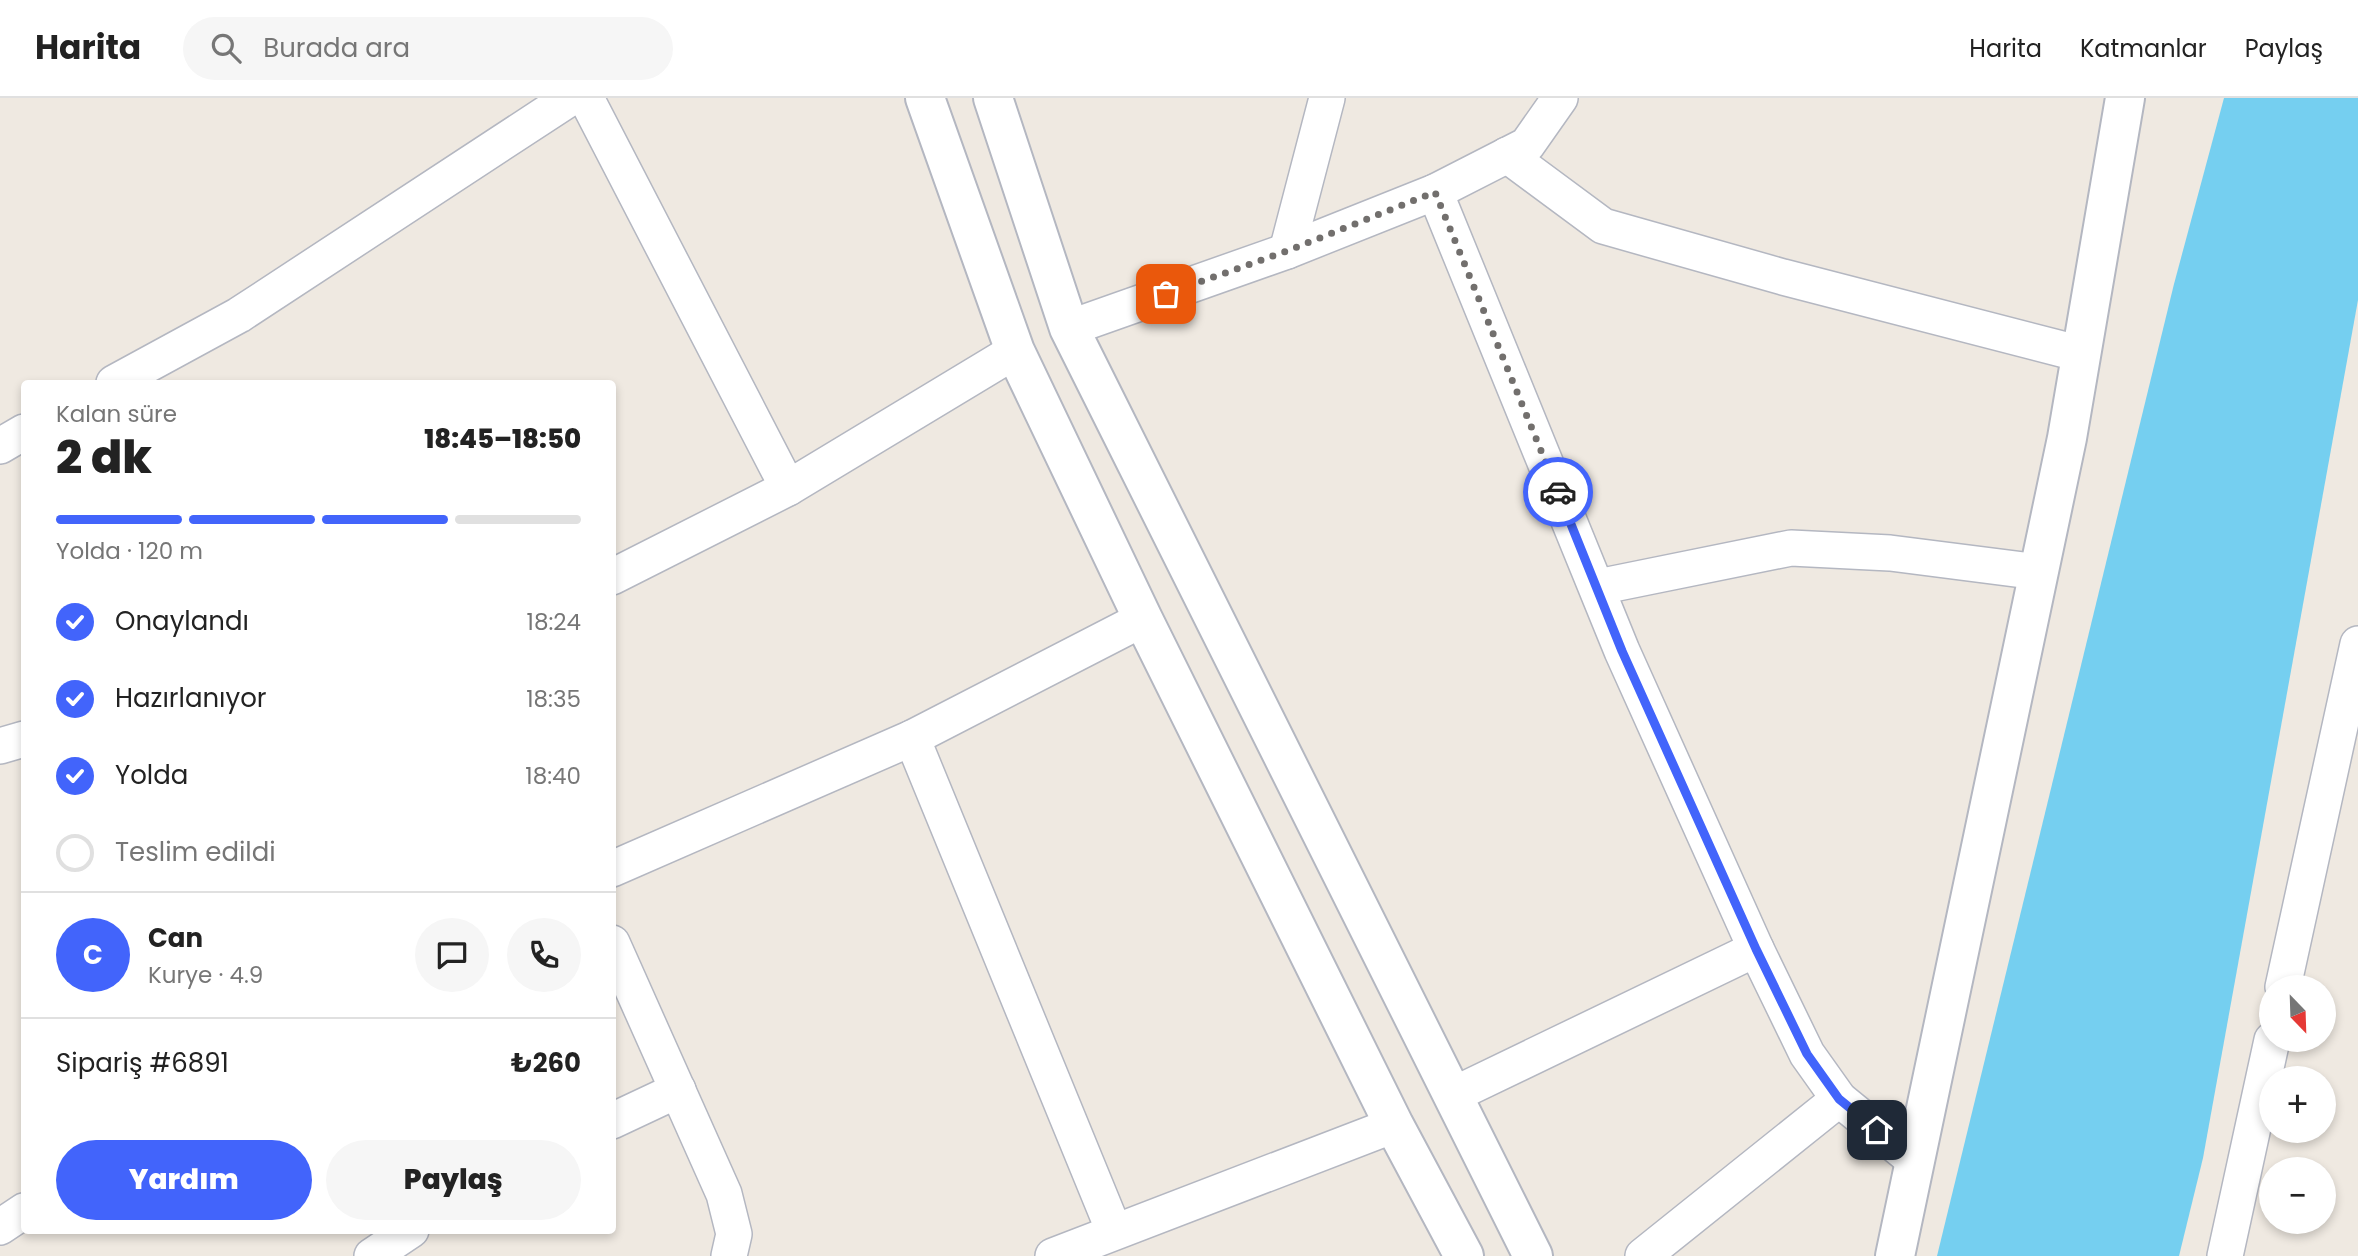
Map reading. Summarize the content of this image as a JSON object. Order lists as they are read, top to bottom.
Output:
{
  "north": "bottom right",
  "page": {
    "header": "Harita",
    "search": "Burada ara",
    "nav": ["Harita", "Katmanlar", "Paylaş"],
    "heading": ["2 dk", "Kalan süre", "18:45–18:50"],
    "panel": [
      "Can",
      "Kurye · 4.9",
      "Sipariş #6891",
      "₺260"
    ],
    "bar": "Yolda · 120 m",
    "list": [
      ["Onaylandı", "18:24"],
      ["Hazırlanıyor", "18:35"],
      ["Yolda", "18:40"],
      "Teslim edildi"
    ],
    "round": "C",
    "map_buttons": ["+", "−"],
    "buttons": ["Yardım", "Paylaş"]
  }
}
